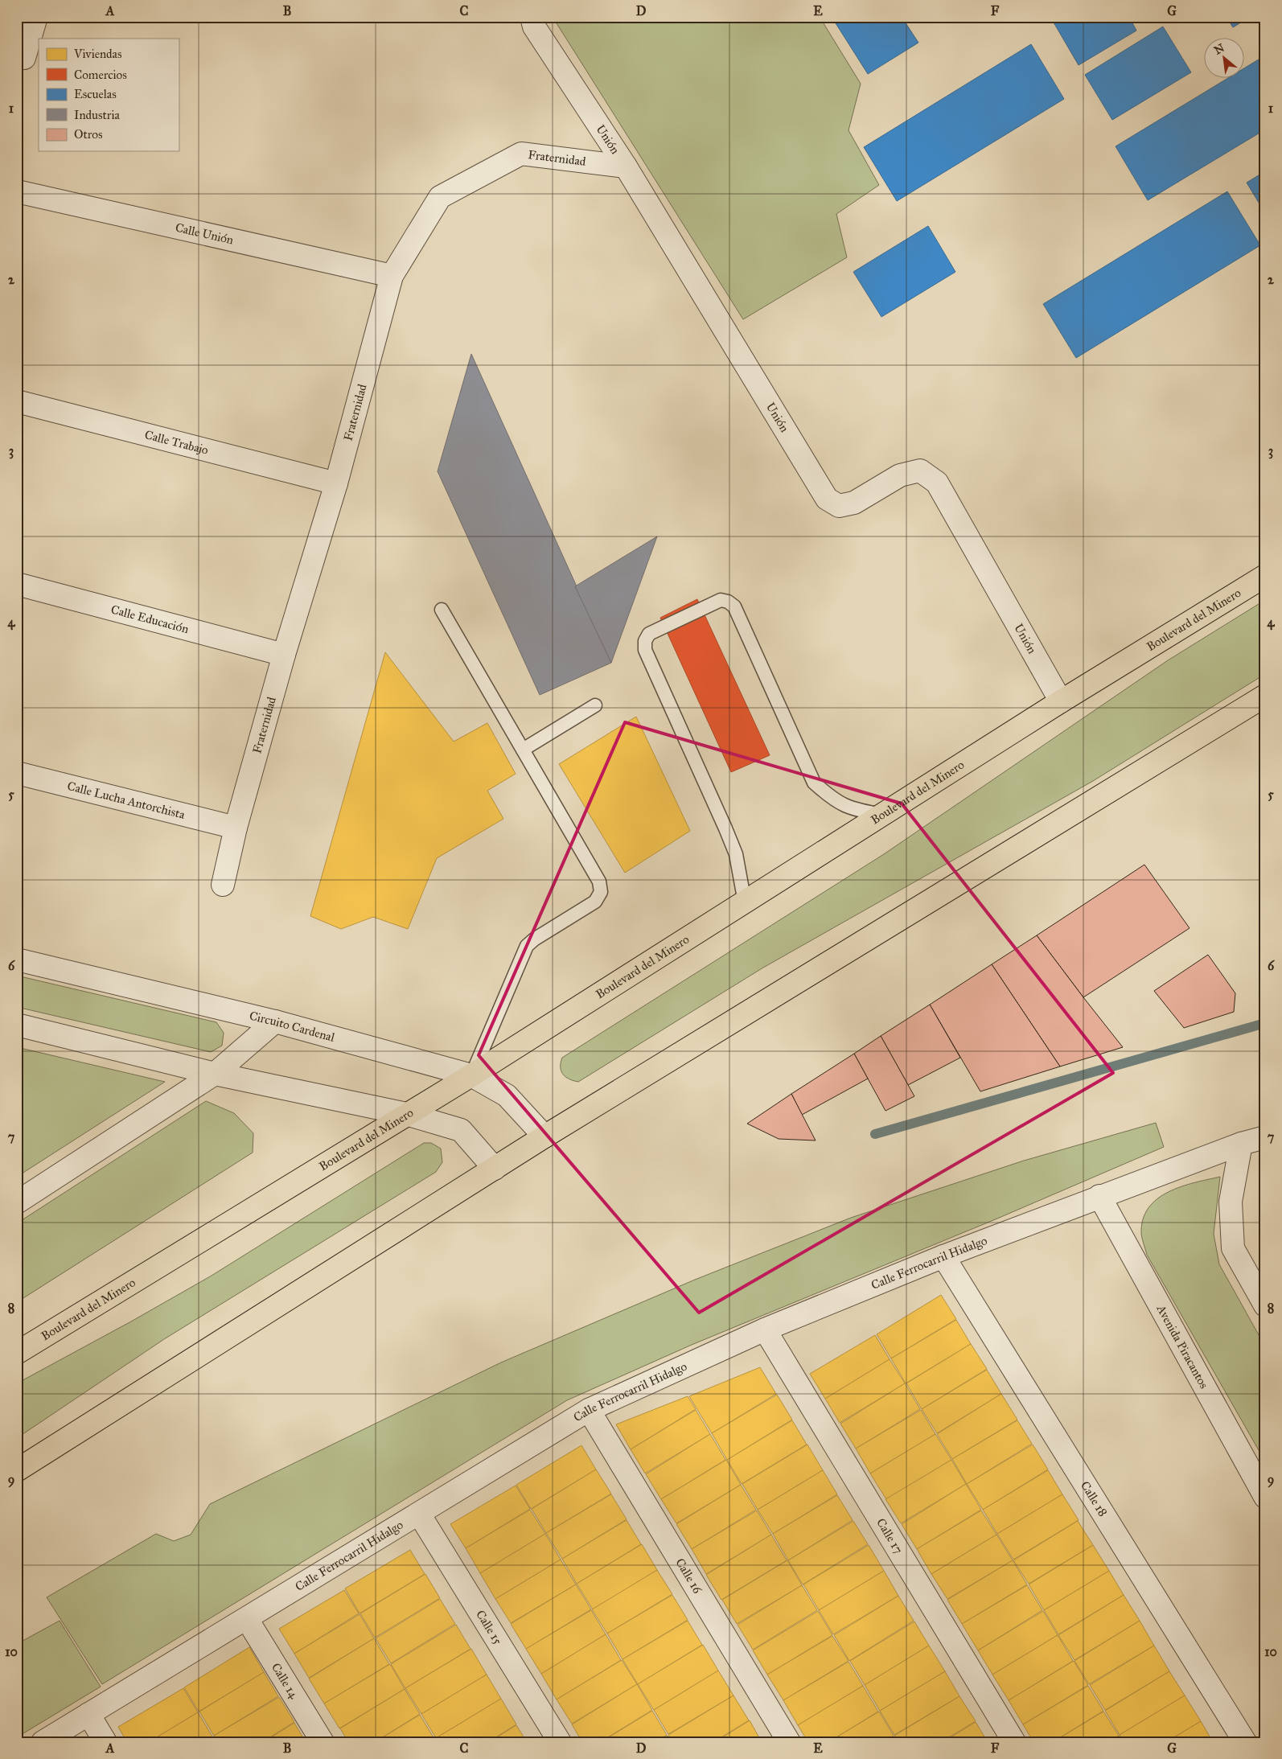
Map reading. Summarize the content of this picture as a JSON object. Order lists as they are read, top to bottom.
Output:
{
  "streets": {
    "main road": ["Boulevard del Minero"],
    "street": [
      "Unión",
      "Fraternidad",
      "Calle Unión",
      "Calle Trabajo",
      "Calle Educación",
      "Calle Lucha Antorchista",
      "Circuito Cardenal",
      "Calle Ferrocarril Hidalgo",
      "Avenida Piracantos",
      "Calle 18",
      "Calle 17",
      "Calle 16",
      "Calle 15",
      "Calle 14"
    ]
  },
  "crossings": [
    ["Unión", "Fraternidad"],
    ["Unión", "Boulevard del Minero"],
    ["Fraternidad", "Calle Unión"],
    ["Fraternidad", "Calle Trabajo"],
    ["Fraternidad", "Calle Educación"],
    ["Fraternidad", "Calle Lucha Antorchista"],
    ["Boulevard del Minero", "Circuito Cardenal"],
    ["Calle Ferrocarril Hidalgo", "Avenida Piracantos"],
    ["Calle Ferrocarril Hidalgo", "Calle 18"],
    ["Calle Ferrocarril Hidalgo", "Calle 17"],
    ["Calle Ferrocarril Hidalgo", "Calle 16"],
    ["Calle Ferrocarril Hidalgo", "Calle 15"],
    ["Calle Ferrocarril Hidalgo", "Calle 14"]
  ],
  "legend": [
    "Viviendas",
    "Comercios",
    "Escuelas",
    "Industria",
    "Otros"
  ],
  "north": "top left",
  "grid": {
    "columns": [
      "A",
      "B",
      "C",
      "D",
      "E",
      "F",
      "G"
    ],
    "rows": [
      "1",
      "2",
      "3",
      "4",
      "5",
      "6",
      "7",
      "8",
      "9",
      "10"
    ]
  }
}
